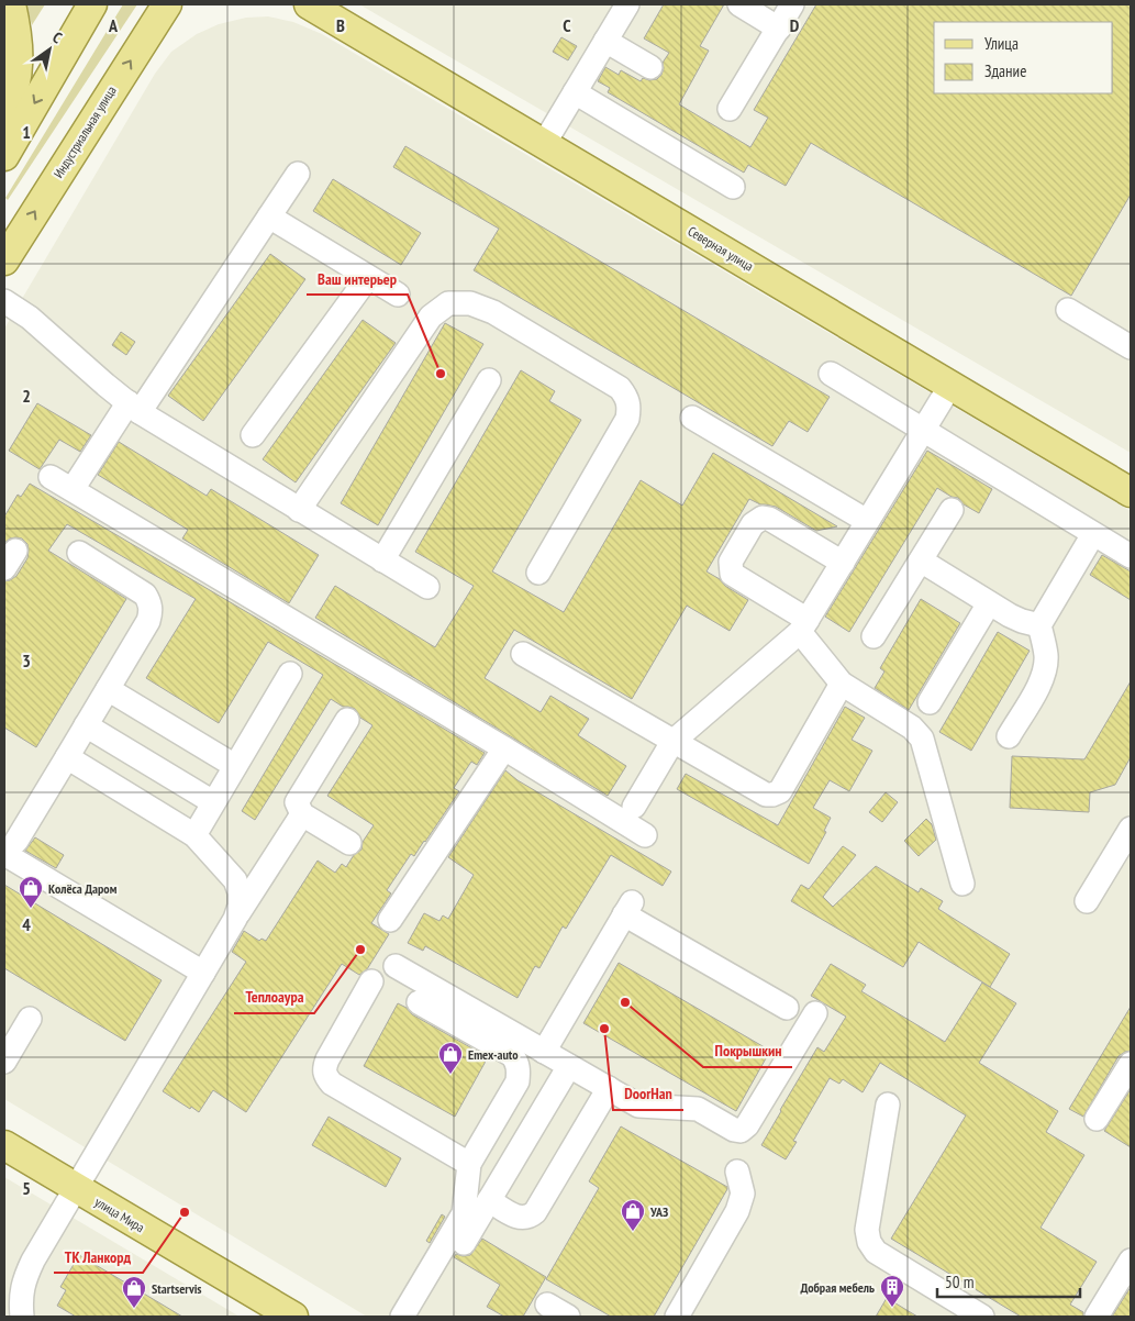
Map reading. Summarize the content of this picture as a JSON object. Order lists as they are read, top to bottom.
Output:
{
  "streets": {
    "main road": ["Индустриальная улица", "Северная улица", "улица Мира"]
  },
  "places": {
    "other": [
      "Ваш интерьер",
      "Теплоаура",
      "Покрышкин",
      "DoorHan",
      "ТК Ланкорд"
    ],
    "shop": [
      "Колёса Даром",
      "Emex-auto",
      "УАЗ",
      "Startservis"
    ],
    "building": ["Добрая мебель"]
  },
  "legend": ["Улица", "Здание"],
  "scale_bar": "50 m",
  "north": "top right",
  "grid": {
    "columns": [
      "A",
      "B",
      "C",
      "D"
    ],
    "rows": [
      "1",
      "2",
      "3",
      "4",
      "5"
    ]
  }
}
